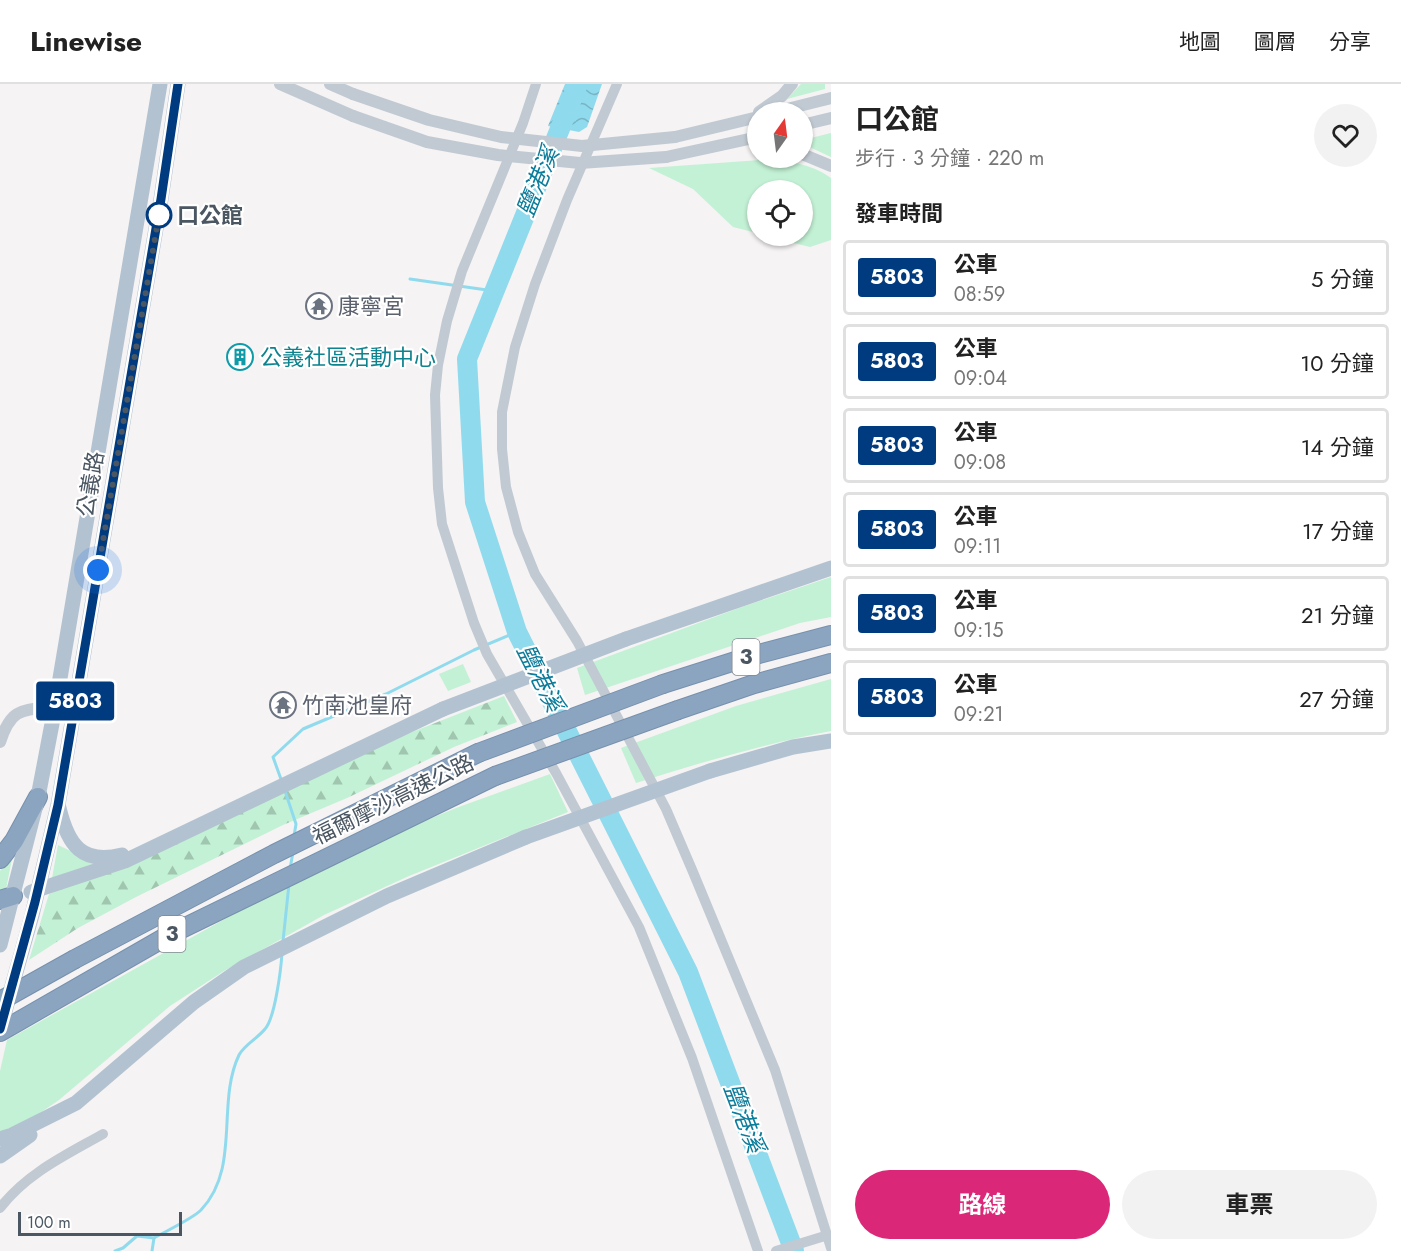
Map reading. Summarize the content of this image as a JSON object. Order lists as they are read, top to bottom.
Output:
{
  "streets": {
    "highway": ["3", "福爾摩沙高速公路"],
    "main road": ["公義路"]
  },
  "crossings": [
    ["公義路", "福爾摩沙高速公路"]
  ],
  "water": ["鹽港溪"],
  "places": {
    "other": ["口公館"],
    "temple": ["康寧宮", "竹南池皇府"],
    "building": ["公義社區活動中心"]
  },
  "lines": ["bus line 5803"],
  "scale_bar": "100 m",
  "north": "top",
  "page": {
    "header": "Linewise",
    "nav": ["地圖", "圖層", "分享"],
    "on_map": "5803",
    "heading": [
      ["口公館", "步行 · 3 分鐘 · 220 m"],
      "發車時間"
    ],
    "list": [
      {
        "mark": "5803",
        "name": "公車",
        "note": "08:59",
        "value": "5 分鐘"
      },
      {
        "mark": "5803",
        "name": "公車",
        "note": "09:04",
        "value": "10 分鐘"
      },
      {
        "mark": "5803",
        "name": "公車",
        "note": "09:08",
        "value": "14 分鐘"
      },
      {
        "mark": "5803",
        "name": "公車",
        "note": "09:11",
        "value": "17 分鐘"
      },
      {
        "mark": "5803",
        "name": "公車",
        "note": "09:15",
        "value": "21 分鐘"
      },
      {
        "mark": "5803",
        "name": "公車",
        "note": "09:21",
        "value": "27 分鐘"
      }
    ],
    "buttons": ["路線", "車票"],
    "scale": "100 m"
  }
}
